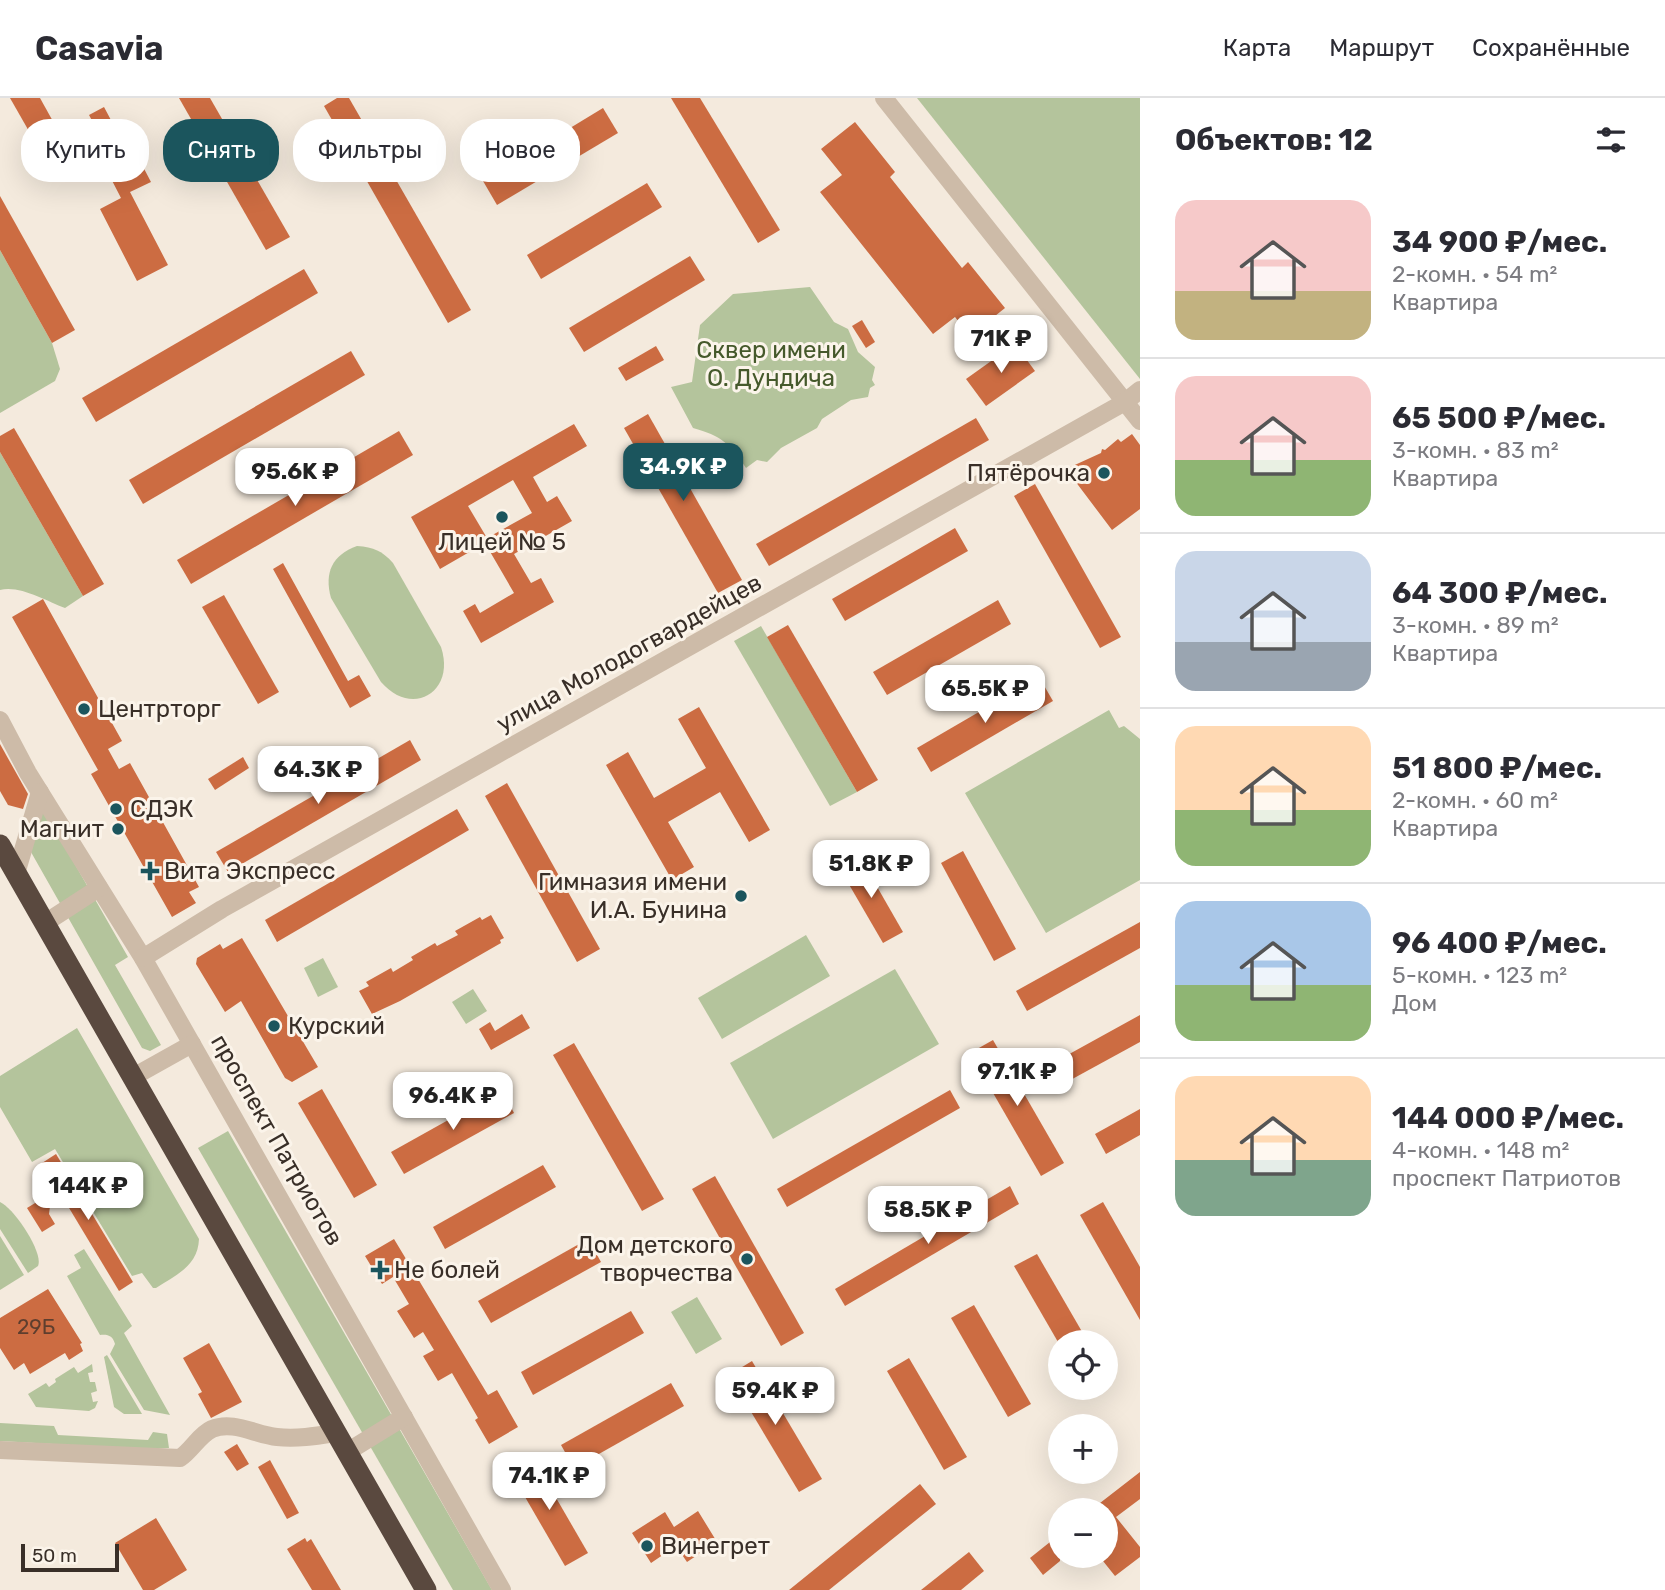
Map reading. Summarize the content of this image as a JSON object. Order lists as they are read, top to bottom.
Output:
{
  "streets": {
    "street": ["улица Молодогвардейцев", "проспект Патриотов"]
  },
  "crossings": [
    ["улица Молодогвардейцев", "проспект Патриотов"]
  ],
  "parks": ["Сквер имени О. Дундича"],
  "places": {
    "other": [
      "Пятёрочка",
      "Лицей № 5",
      "Центрторг",
      "СДЭК",
      "Магнит",
      "Гимназия имени И.А. Бунина",
      "Курский",
      "Дом детского творчества",
      "Винегрет"
    ],
    "health": ["Вита Экспресс", "Не болей"]
  },
  "house_numbers": ["29Б"],
  "scale_bar": "50 m",
  "page": {
    "header": "Casavia",
    "nav": ["Карта", "Маршрут", "Сохранённые"],
    "heading": "Объектов: 12",
    "chip": [
      "Купить",
      "Снять",
      "Фильтры",
      "Новое"
    ],
    "list": [
      {
        "name": "34 900 ₽/мес.",
        "note": "2-комн. · 54 m² · Квартира"
      },
      {
        "name": "65 500 ₽/мес.",
        "note": "3-комн. · 83 m² · Квартира"
      },
      {
        "name": "64 300 ₽/мес.",
        "note": "3-комн. · 89 m² · Квартира"
      },
      {
        "name": "51 800 ₽/мес.",
        "note": "2-комн. · 60 m² · Квартира"
      },
      {
        "name": "96 400 ₽/мес.",
        "note": "5-комн. · 123 m² · Дом"
      },
      {
        "name": "144 000 ₽/мес.",
        "note": "4-комн. · 148 m² · проспект Патриотов"
      }
    ],
    "price": [
      "71K ₽",
      "34.9K ₽",
      "95.6K ₽",
      "65.5K ₽",
      "64.3K ₽",
      "51.8K ₽",
      "97.1K ₽",
      "96.4K ₽",
      "144K ₽",
      "58.5K ₽",
      "59.4K ₽",
      "74.1K ₽"
    ],
    "map_buttons": ["+", "−"],
    "scale": "50 m"
  }
}
